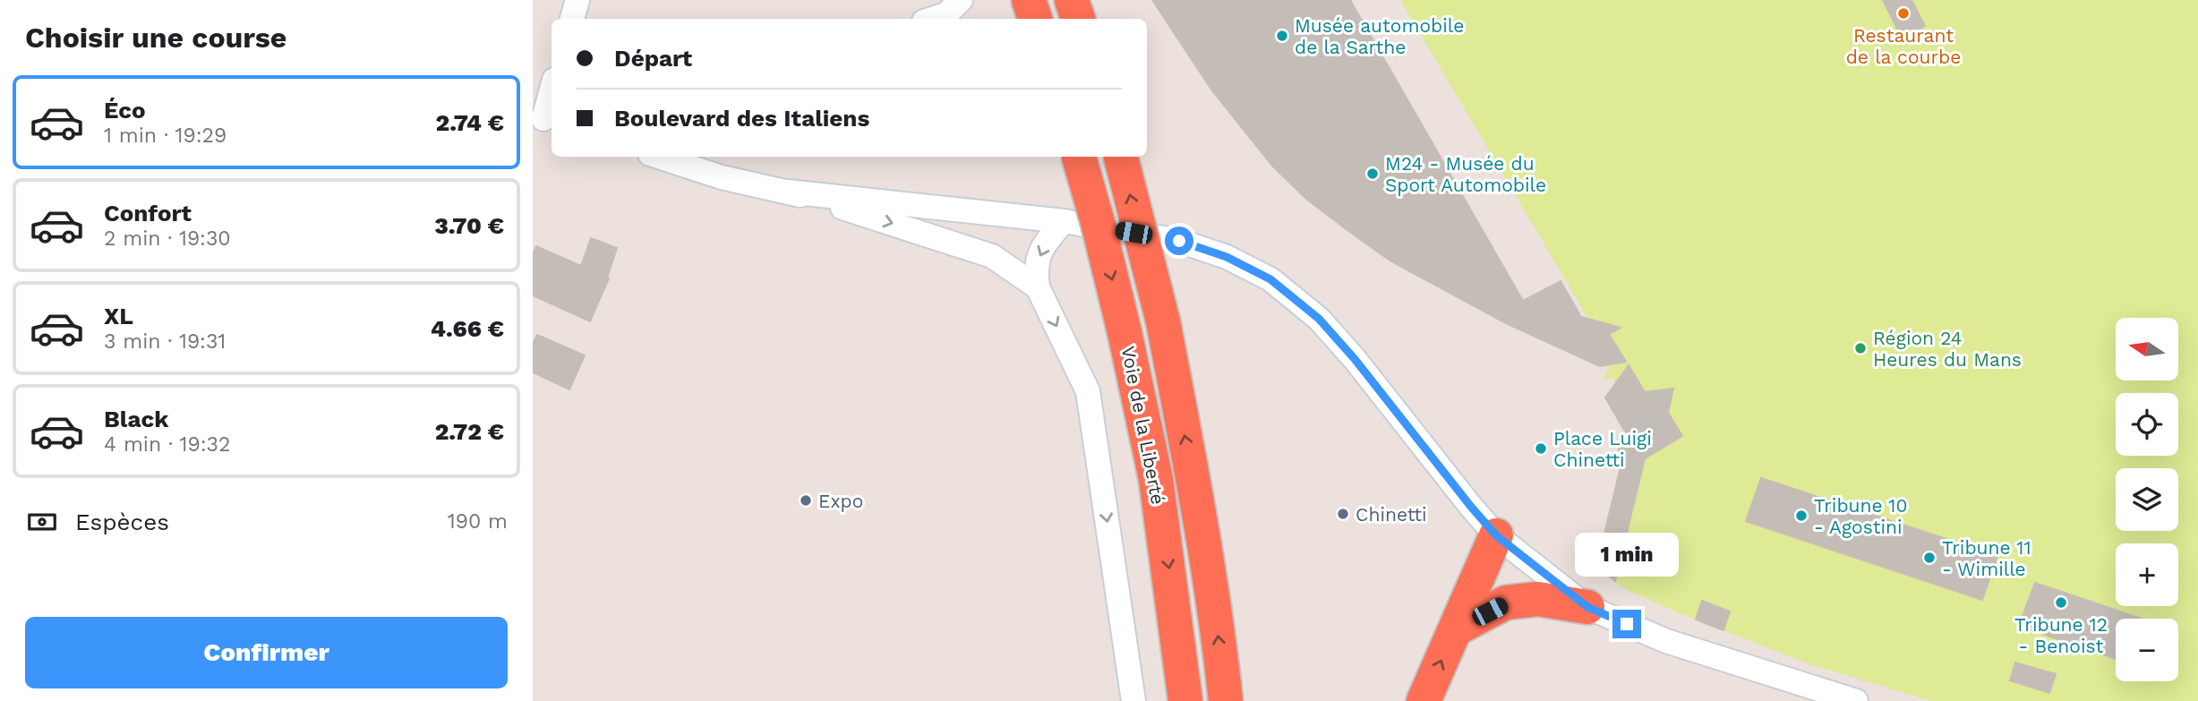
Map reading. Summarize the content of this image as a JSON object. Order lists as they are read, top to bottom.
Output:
{
  "streets": {
    "highway": ["Voie de la Liberté"]
  },
  "places": [
    "Restaurant de la courbe",
    "Musée automobile de la Sarthe",
    "M24 - Musée du Sport Automobile",
    "Région 24 Heures du Mans",
    "Place Luigi Chinetti",
    "Expo",
    "Chinetti",
    "Tribune 10 - Agostini",
    "Tribune 11 - Wimille",
    "Tribune 12 - Benoist"
  ],
  "north": "left",
  "page": {
    "heading": "Choisir une course",
    "banner": ["Départ", "Boulevard des Italiens"],
    "list": [
      {
        "name": "Éco",
        "note": "1 min · 19:29",
        "value": "2.74 €"
      },
      {
        "name": "Confort",
        "note": "2 min · 19:30",
        "value": "3.70 €"
      },
      {
        "name": "XL",
        "note": "3 min · 19:31",
        "value": "4.66 €"
      },
      {
        "name": "Black",
        "note": "4 min · 19:32",
        "value": "2.72 €"
      }
    ],
    "map_buttons": ["+", "−"],
    "pay": ["Espèces", "190 m"],
    "bubble": "1 min",
    "buttons": "Confirmer"
  }
}
